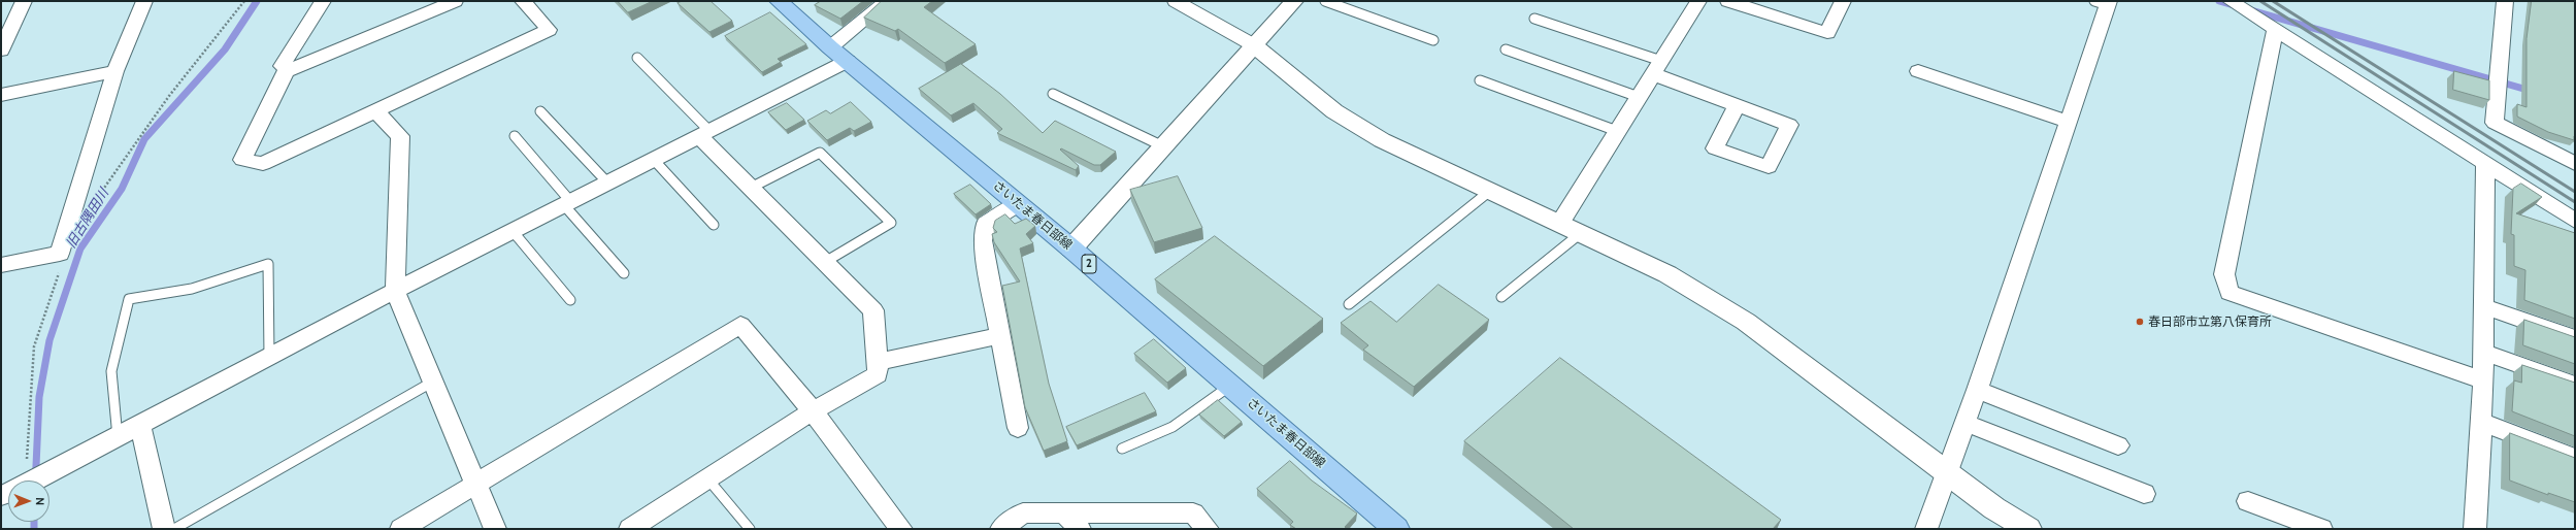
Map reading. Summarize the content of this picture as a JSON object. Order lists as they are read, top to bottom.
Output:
{
  "streets": {
    "main road": ["さいたま春日部線", "2"]
  },
  "water": ["旧古隅田川"],
  "places": ["春日部市立第八保育所"],
  "north": "right"
}
